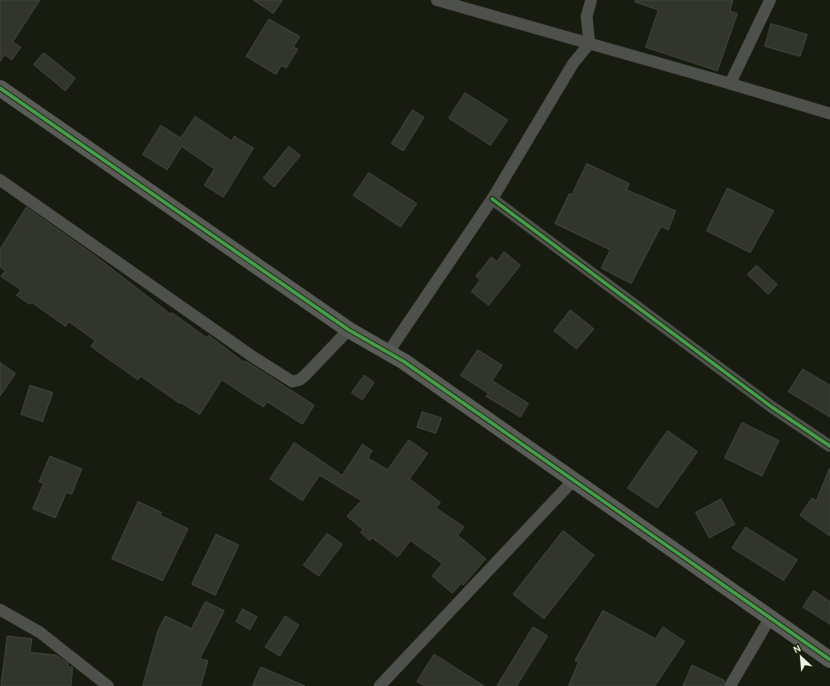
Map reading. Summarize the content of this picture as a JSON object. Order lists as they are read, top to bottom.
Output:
{
  "north": "top left"
}
